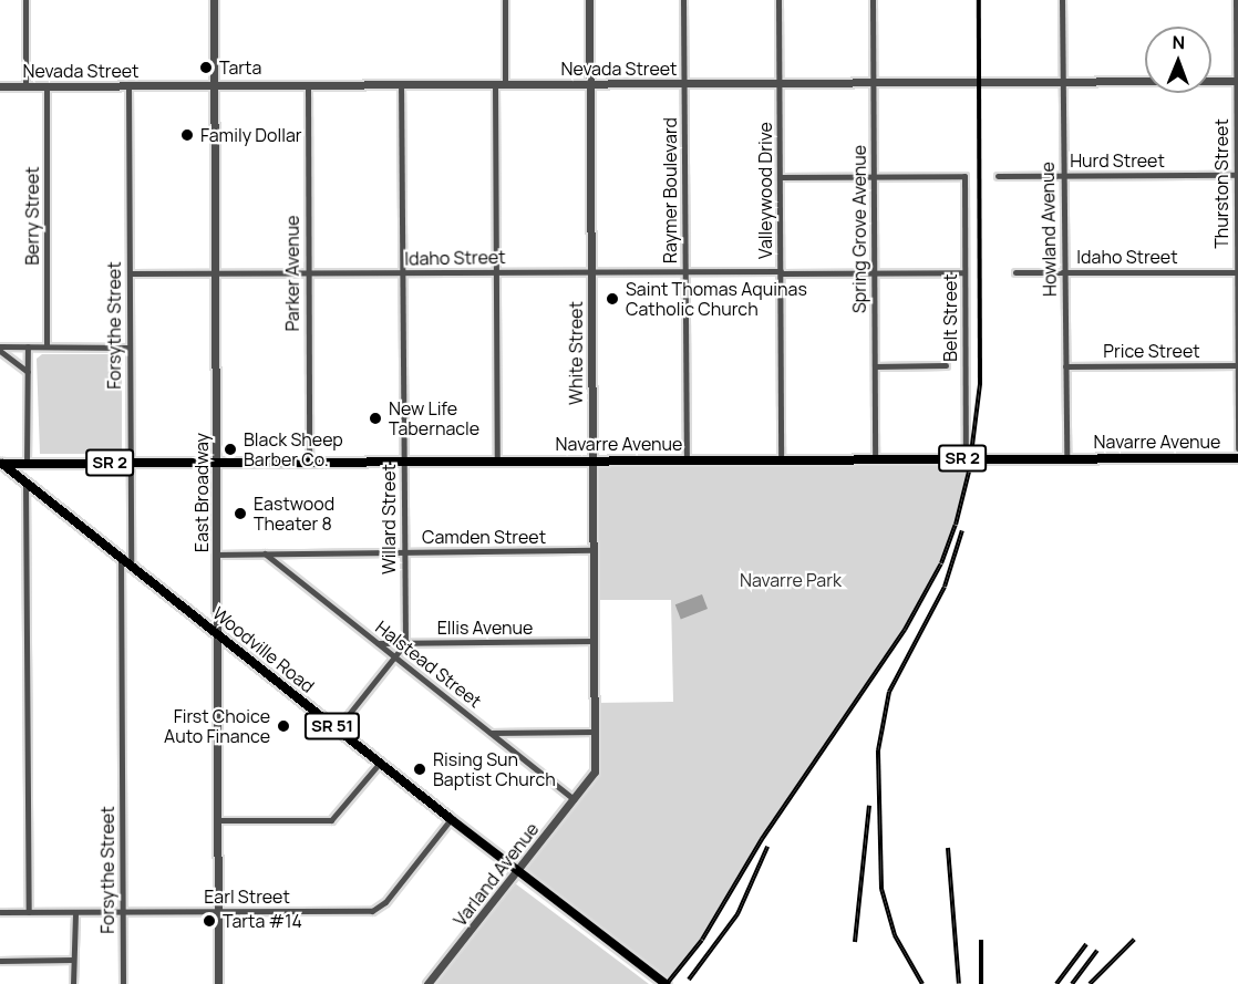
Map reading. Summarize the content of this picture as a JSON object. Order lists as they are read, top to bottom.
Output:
{
  "streets": {
    "main road": [
      "Navarre Avenue",
      "SR 2",
      "Woodville Road",
      "SR 51"
    ],
    "street": [
      "Nevada Street",
      "Hurd Street",
      "Thurston Street",
      "Raymer Boulevard",
      "Valleywood Drive",
      "Berry Street",
      "Spring Grove Avenue",
      "Howland Avenue",
      "Idaho Street",
      "Parker Avenue",
      "Belt Street",
      "Forsythe Street",
      "Price Street",
      "White Street",
      "East Broadway",
      "Willard Street",
      "Camden Street",
      "Ellis Avenue",
      "Halstead Street",
      "Varland Avenue",
      "Earl Street"
    ]
  },
  "crossings": [
    ["Nevada Street", "Thurston Street"],
    ["Nevada Street", "Raymer Boulevard"],
    ["Nevada Street", "Valleywood Drive"],
    ["Nevada Street", "Berry Street"],
    ["Nevada Street", "Spring Grove Avenue"],
    ["Nevada Street", "Howland Avenue"],
    ["Nevada Street", "Parker Avenue"],
    ["Nevada Street", "Forsythe Street"],
    ["Nevada Street", "White Street"],
    ["Nevada Street", "East Broadway"],
    ["Nevada Street", "Willard Street"],
    ["Hurd Street", "Thurston Street"],
    ["Hurd Street", "Howland Avenue"],
    ["Thurston Street", "Idaho Street"],
    ["Thurston Street", "Price Street"],
    ["Raymer Boulevard", "Idaho Street"],
    ["Raymer Boulevard", "Navarre Avenue"],
    ["Valleywood Drive", "Idaho Street"],
    ["Valleywood Drive", "Navarre Avenue"],
    ["Spring Grove Avenue", "Idaho Street"],
    ["Spring Grove Avenue", "Belt Street"],
    ["Spring Grove Avenue", "Navarre Avenue"],
    ["Howland Avenue", "Idaho Street"],
    ["Howland Avenue", "Price Street"],
    ["Howland Avenue", "Navarre Avenue"],
    ["Idaho Street", "Parker Avenue"],
    ["Idaho Street", "Belt Street"],
    ["Idaho Street", "Forsythe Street"],
    ["Idaho Street", "White Street"],
    ["Idaho Street", "East Broadway"],
    ["Idaho Street", "Willard Street"],
    ["Parker Avenue", "Navarre Avenue"],
    ["Belt Street", "Navarre Avenue"],
    ["Forsythe Street", "Navarre Avenue"],
    ["Forsythe Street", "Woodville Road"],
    ["Forsythe Street", "Earl Street"],
    ["White Street", "Navarre Avenue"],
    ["White Street", "Camden Street"],
    ["White Street", "Ellis Avenue"],
    ["White Street", "Varland Avenue"],
    ["Navarre Avenue", "East Broadway"],
    ["Navarre Avenue", "Willard Street"],
    ["Navarre Avenue", "Woodville Road"],
    ["East Broadway", "Camden Street"],
    ["East Broadway", "Woodville Road"],
    ["East Broadway", "Earl Street"],
    ["Willard Street", "Camden Street"],
    ["Willard Street", "Ellis Avenue"],
    ["Camden Street", "Halstead Street"],
    ["Ellis Avenue", "Halstead Street"],
    ["Woodville Road", "Varland Avenue"],
    ["Woodville Road", "Earl Street"],
    ["Halstead Street", "Varland Avenue"]
  ],
  "parks": ["Navarre Park"],
  "places": [
    "Tarta",
    "Family Dollar",
    "Saint Thomas Aquinas Catholic Church",
    "New Life Tabernacle",
    "Black Sheep Barber Co.",
    "Eastwood Theater 8",
    "First Choice Auto Finance",
    "Rising Sun Baptist Church",
    "Tarta #14"
  ],
  "north": "top"
}
